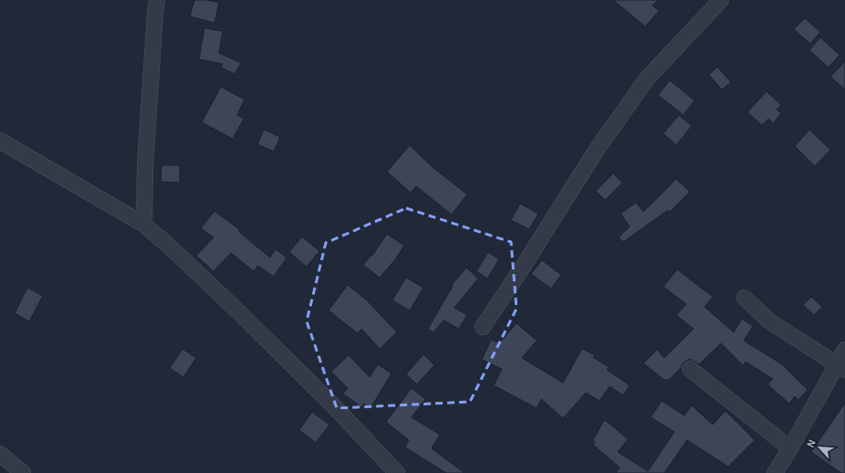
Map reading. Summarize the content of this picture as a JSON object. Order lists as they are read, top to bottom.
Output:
{
  "north": "top left"
}
